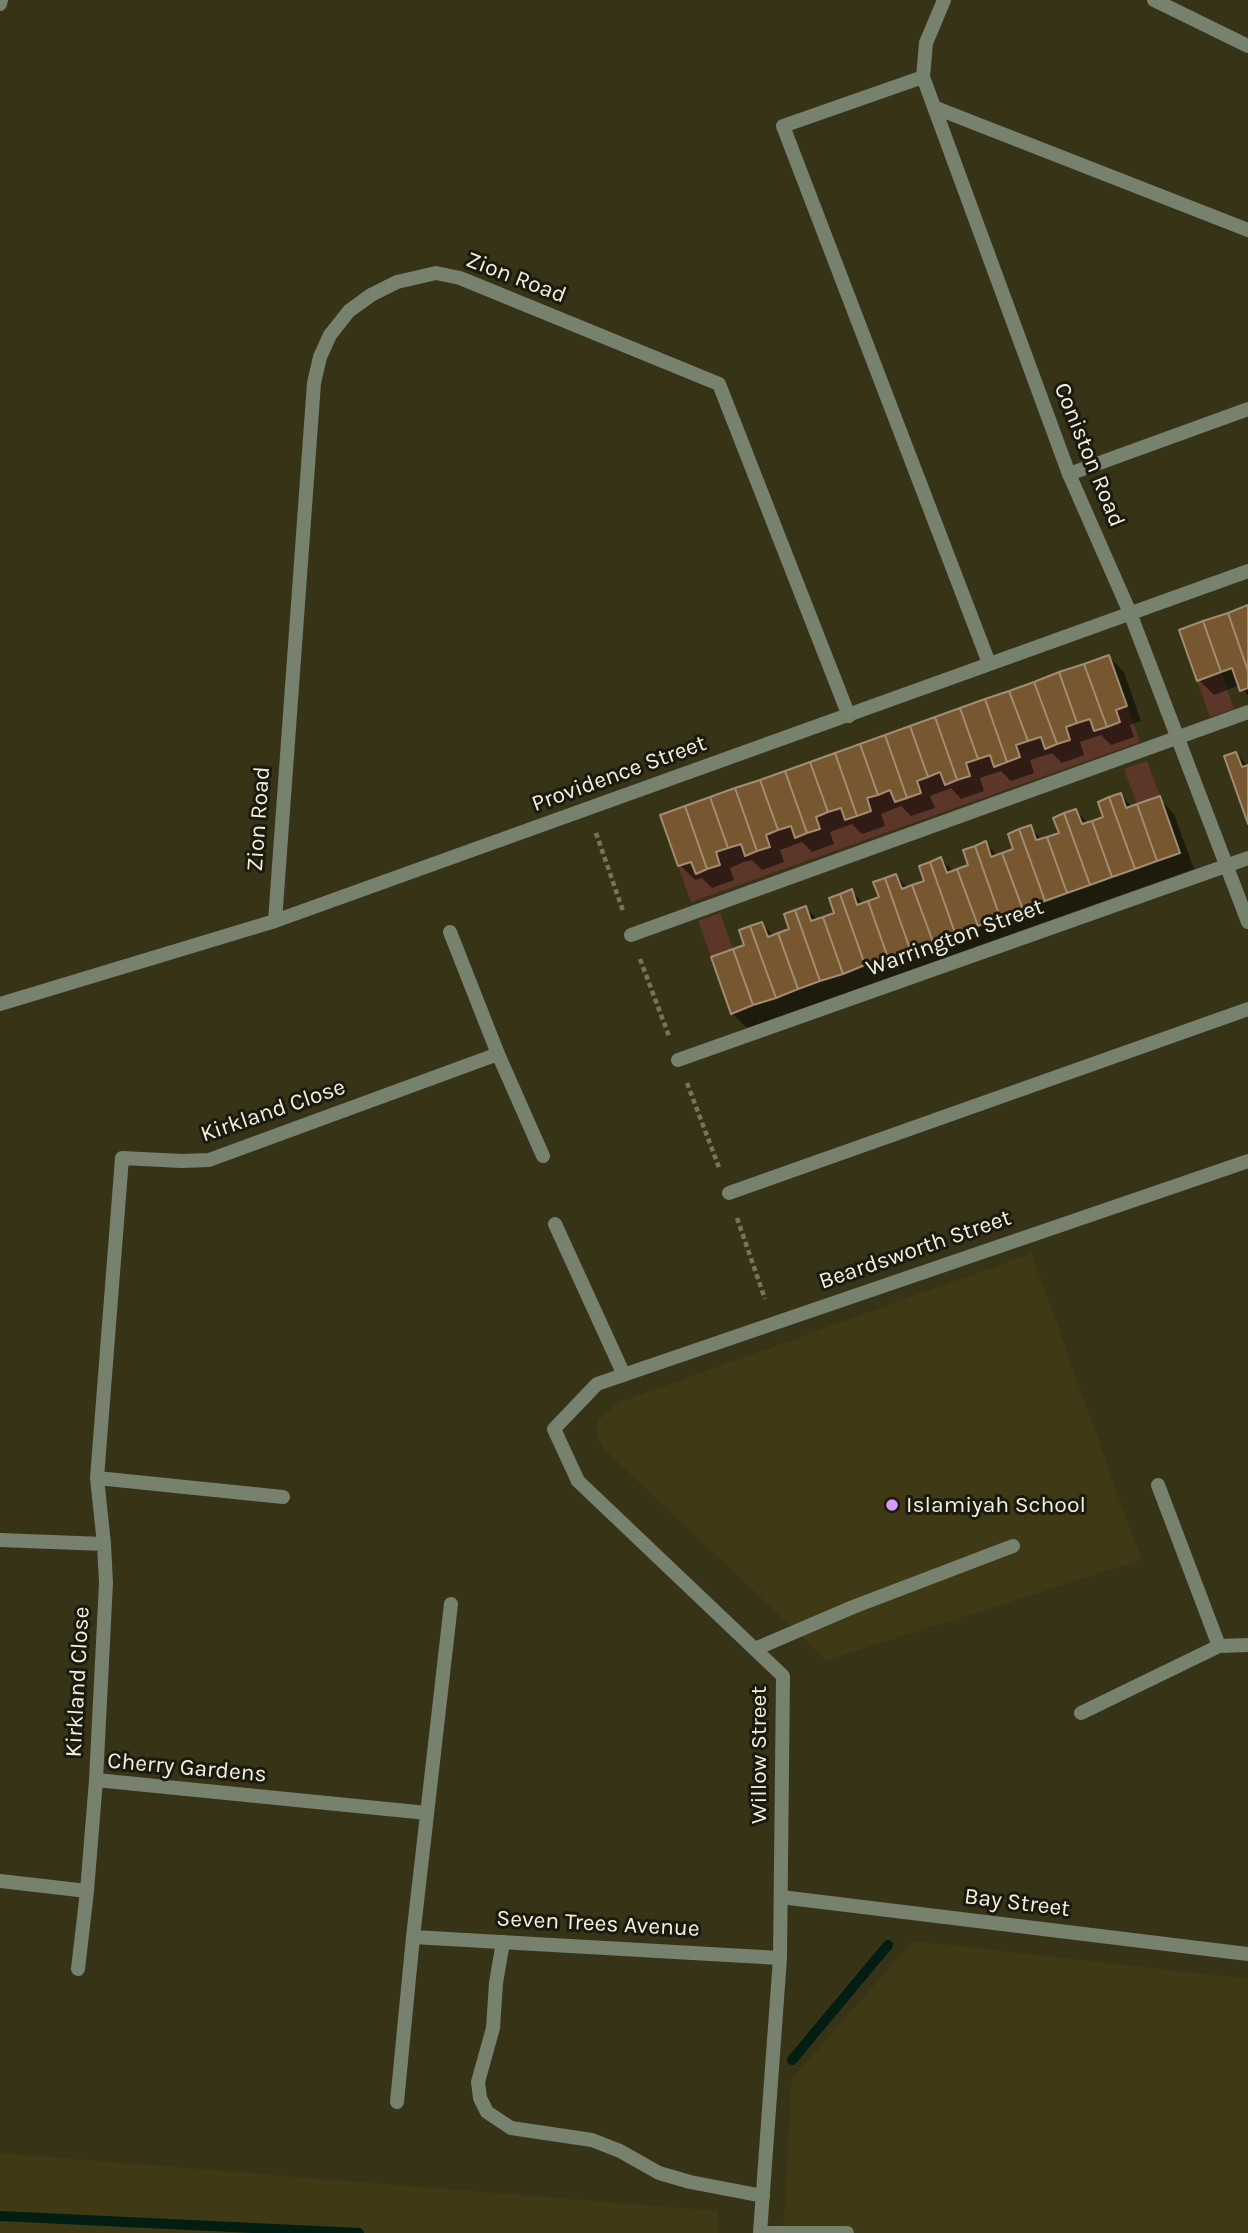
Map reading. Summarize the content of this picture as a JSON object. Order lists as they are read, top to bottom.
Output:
{
  "streets": {
    "street": [
      "Zion Road",
      "Coniston Road",
      "Providence Street",
      "Warrington Street",
      "Kirkland Close",
      "Beardsworth Street",
      "Willow Street",
      "Cherry Gardens",
      "Bay Street",
      "Seven Trees Avenue"
    ]
  },
  "crossings": [
    ["Zion Road", "Providence Street"],
    ["Coniston Road", "Providence Street"],
    ["Coniston Road", "Warrington Street"],
    ["Kirkland Close", "Cherry Gardens"],
    ["Beardsworth Street", "Willow Street"],
    ["Willow Street", "Bay Street"],
    ["Willow Street", "Seven Trees Avenue"]
  ],
  "places": ["Islamiyah School"]
}
